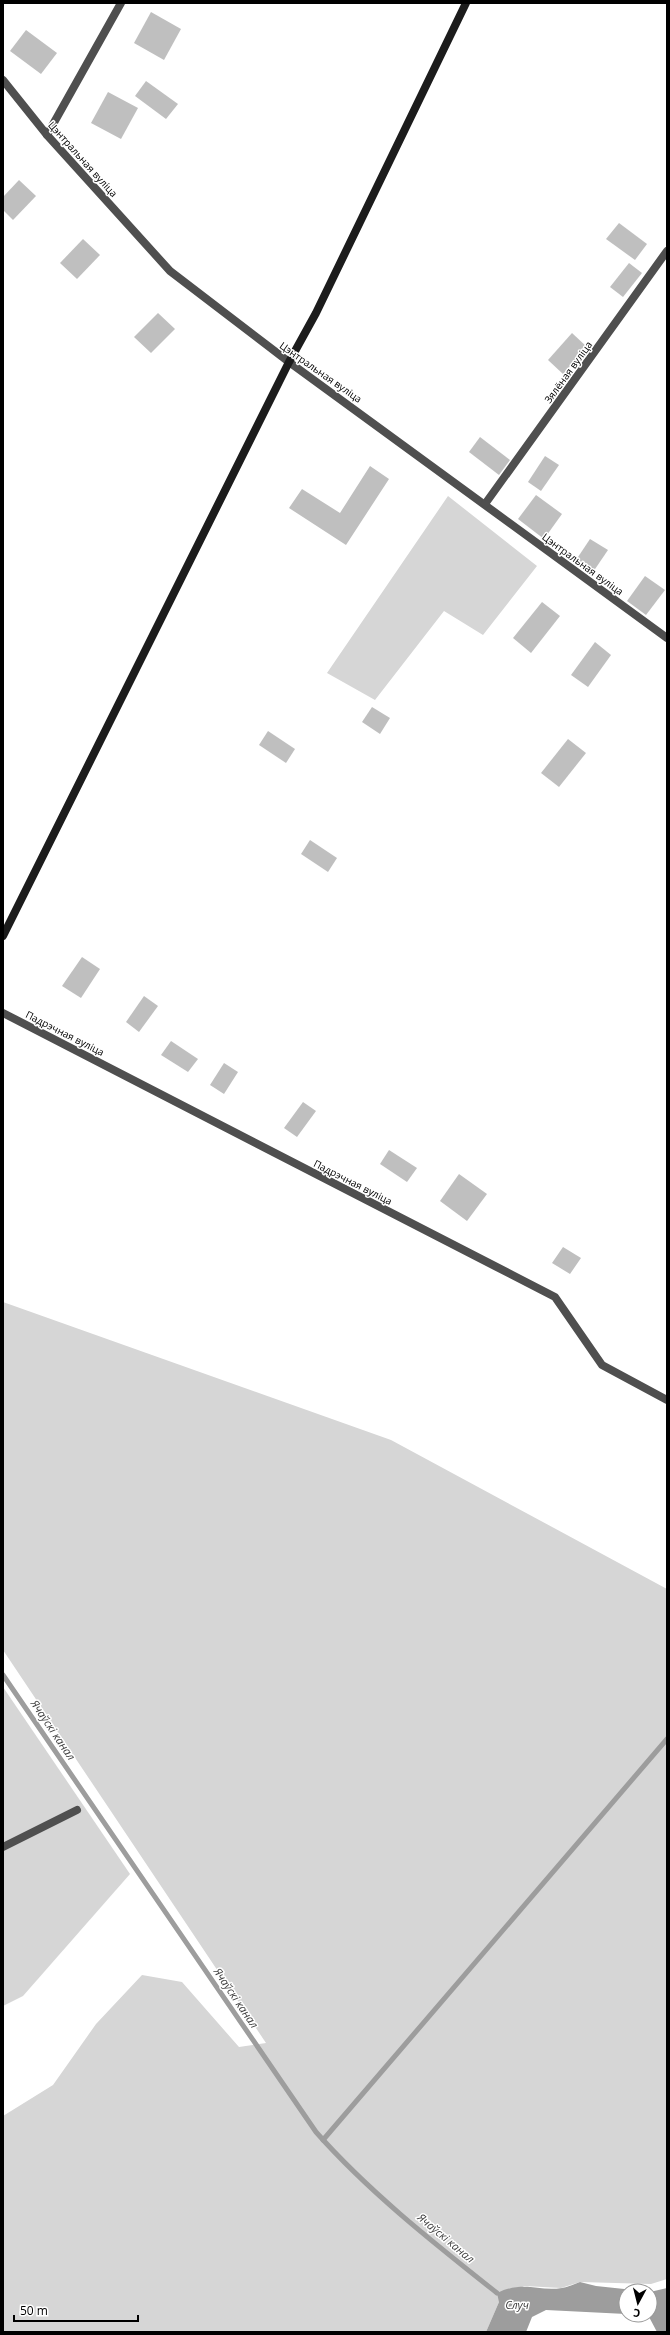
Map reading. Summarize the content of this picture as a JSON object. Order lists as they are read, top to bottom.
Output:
{
  "streets": {
    "street": ["Цэнтральная вуліца", "Зялёная вуліца", "Падрэчная вуліца"]
  },
  "crossings": [
    ["Цэнтральная вуліца", "Зялёная вуліца"]
  ],
  "water": ["Ячаўскі канал", "Случ"],
  "scale_bar": "50 m",
  "north": "bottom"
}
